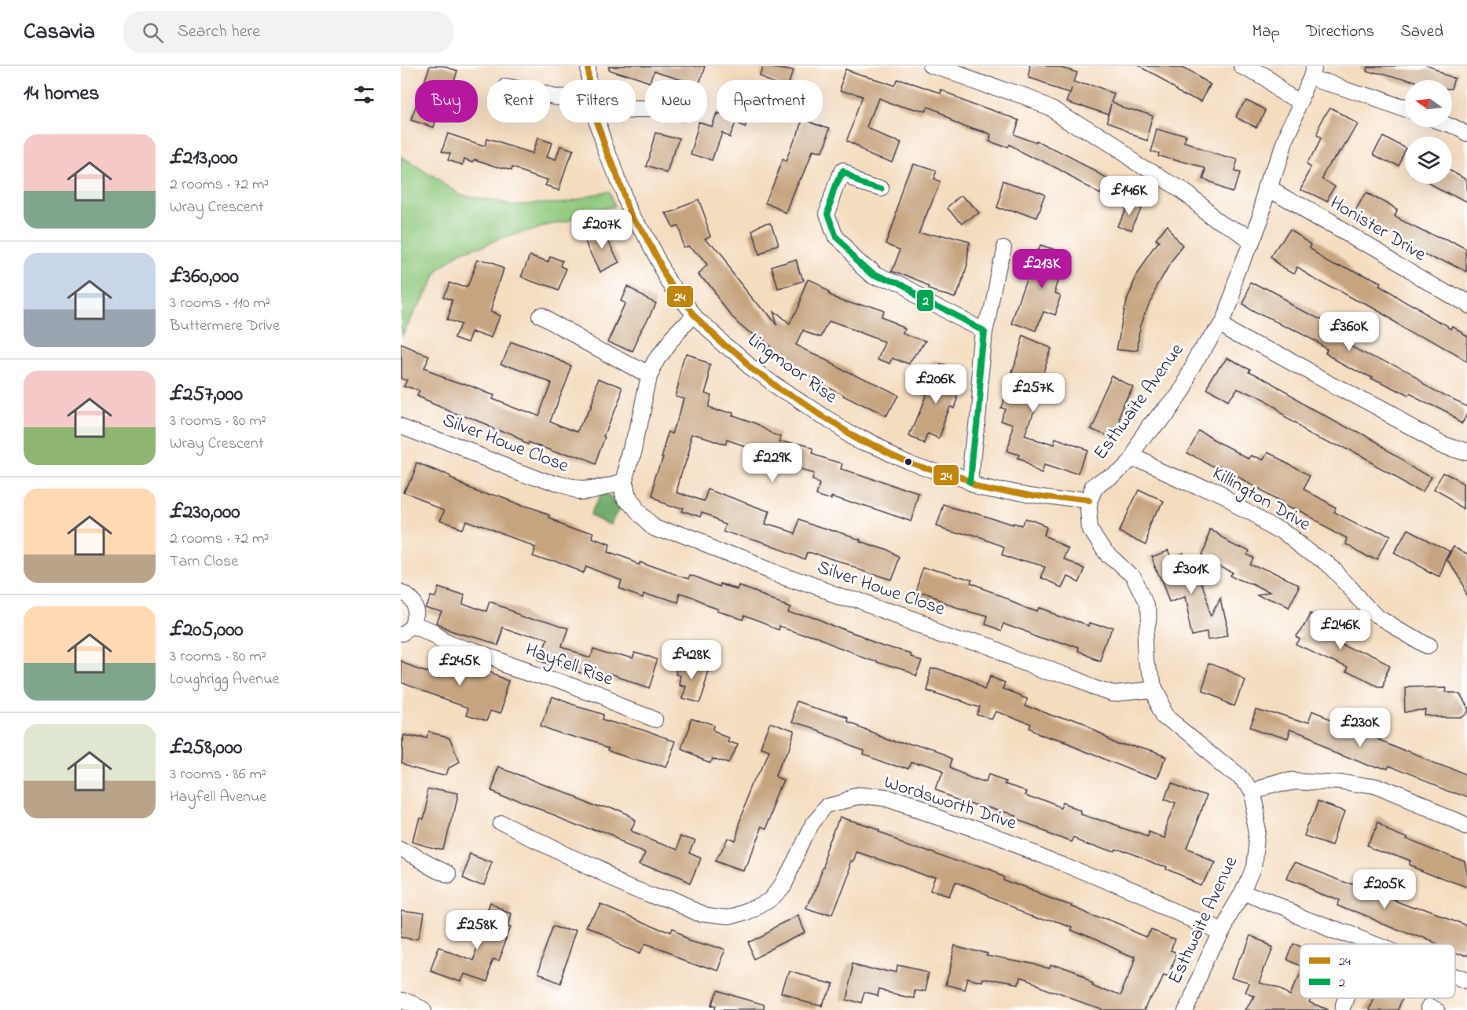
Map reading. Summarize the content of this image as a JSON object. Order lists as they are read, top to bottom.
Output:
{
  "streets": {
    "street": [
      "Honister Drive",
      "Lingmoor Rise",
      "Esthwaite Avenue",
      "Silver Howe Close",
      "Killington Drive",
      "Hayfell Rise",
      "Wordsworth Drive"
    ]
  },
  "crossings": [
    ["Honister Drive", "Esthwaite Avenue"],
    ["Lingmoor Rise", "Esthwaite Avenue"],
    ["Lingmoor Rise", "Silver Howe Close"],
    ["Esthwaite Avenue", "Silver Howe Close"],
    ["Esthwaite Avenue", "Killington Drive"],
    ["Esthwaite Avenue", "Wordsworth Drive"]
  ],
  "lines": ["transit line 24", "transit line 2"],
  "legend": ["24", "2"],
  "north": "left",
  "page": {
    "header": "Casavia",
    "search": "Search here",
    "nav": ["Map", "Directions", "Saved"],
    "heading": "14 homes",
    "chip": [
      "Buy",
      "Rent",
      "Filters",
      "New",
      "Apartment"
    ],
    "list": [
      {
        "name": "£213,000",
        "note": "2 rooms · 72 m² · Wray Crescent"
      },
      {
        "name": "£360,000",
        "note": "3 rooms · 110 m² · Buttermere Drive"
      },
      {
        "name": "£257,000",
        "note": "3 rooms · 80 m² · Wray Crescent"
      },
      {
        "name": "£230,000",
        "note": "2 rooms · 72 m² · Tarn Close"
      },
      {
        "name": "£205,000",
        "note": "3 rooms · 80 m² · Loughrigg Avenue"
      },
      {
        "name": "£258,000",
        "note": "3 rooms · 86 m² · Hayfell Avenue"
      }
    ],
    "price": [
      "£146K",
      "£207K",
      "£213K",
      "£360K",
      "£206K",
      "£257K",
      "£229K",
      "£301K",
      "£246K",
      "£428K",
      "£245K",
      "£230K",
      "£205K",
      "£258K"
    ]
  }
}
